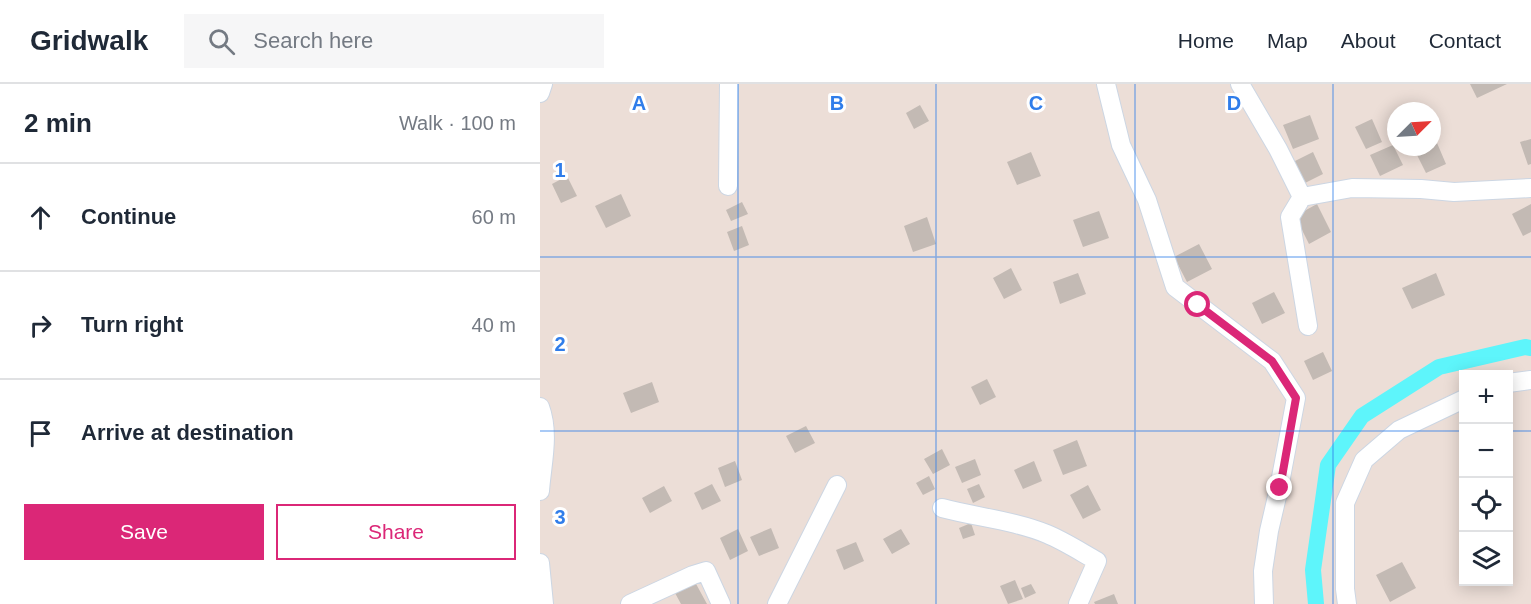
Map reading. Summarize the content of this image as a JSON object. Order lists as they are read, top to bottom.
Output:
{
  "north": "top right",
  "page": {
    "header": "Gridwalk",
    "search": "Search here",
    "nav": [
      "Home",
      "Map",
      "About",
      "Contact"
    ],
    "heading": ["2 min", "Walk · 100 m"],
    "list": [
      ["Continue", "60 m"],
      ["Turn right", "40 m"],
      "Arrive at destination"
    ],
    "map_buttons": ["+", "−"],
    "buttons": ["Save", "Share"]
  },
  "grid": {
    "columns": [
      "A",
      "B",
      "C",
      "D"
    ],
    "rows": ["1", "2", "3"]
  }
}
